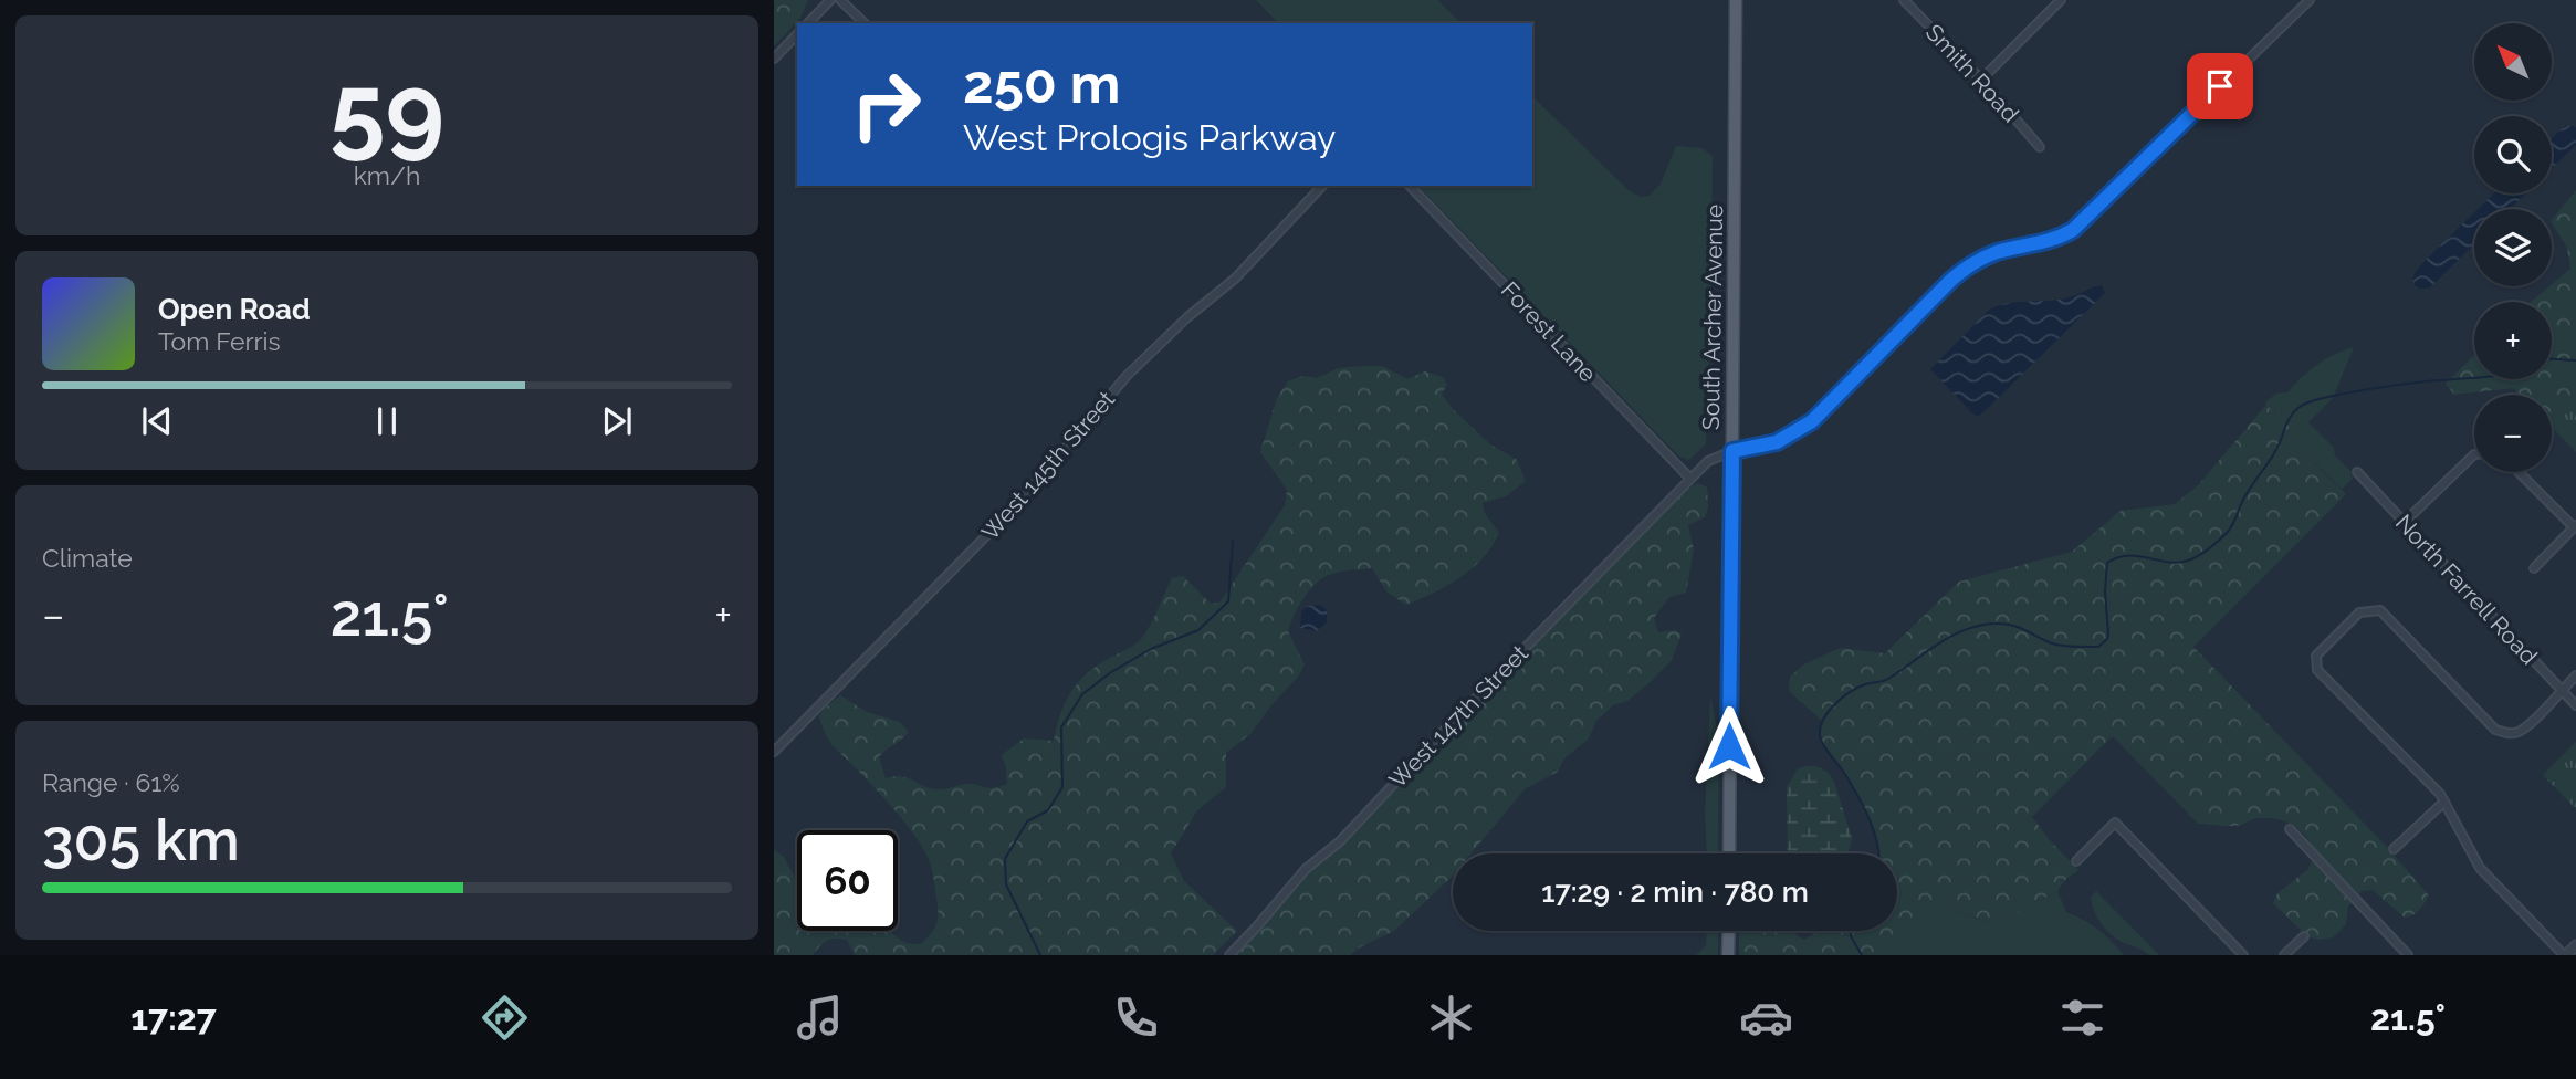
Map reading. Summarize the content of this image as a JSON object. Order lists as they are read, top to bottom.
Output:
{
  "streets": {
    "main road": ["South Archer Avenue"],
    "street": [
      "Smith Road",
      "Forest Lane",
      "West 145th Street",
      "North Farrell Road",
      "West 147th Street"
    ]
  },
  "crossings": [
    ["South Archer Avenue", "West 147th Street"],
    ["Forest Lane", "West 147th Street"]
  ],
  "north": "top left",
  "page": {
    "tile": [
      ["59", "km/h"],
      "Climate",
      ["Range · 61%", "305 km"]
    ],
    "map_buttons": ["+", "−"],
    "turn": ["250 m", "West Prologis Parkway"],
    "song": ["Open Road", "Tom Ferris"],
    "heat": ["−", "21.5°", "+"],
    "limit": "60",
    "trip": "17:29 · 2 min · 780 m",
    "tabs": ["17:27", "21.5°"]
  }
}
